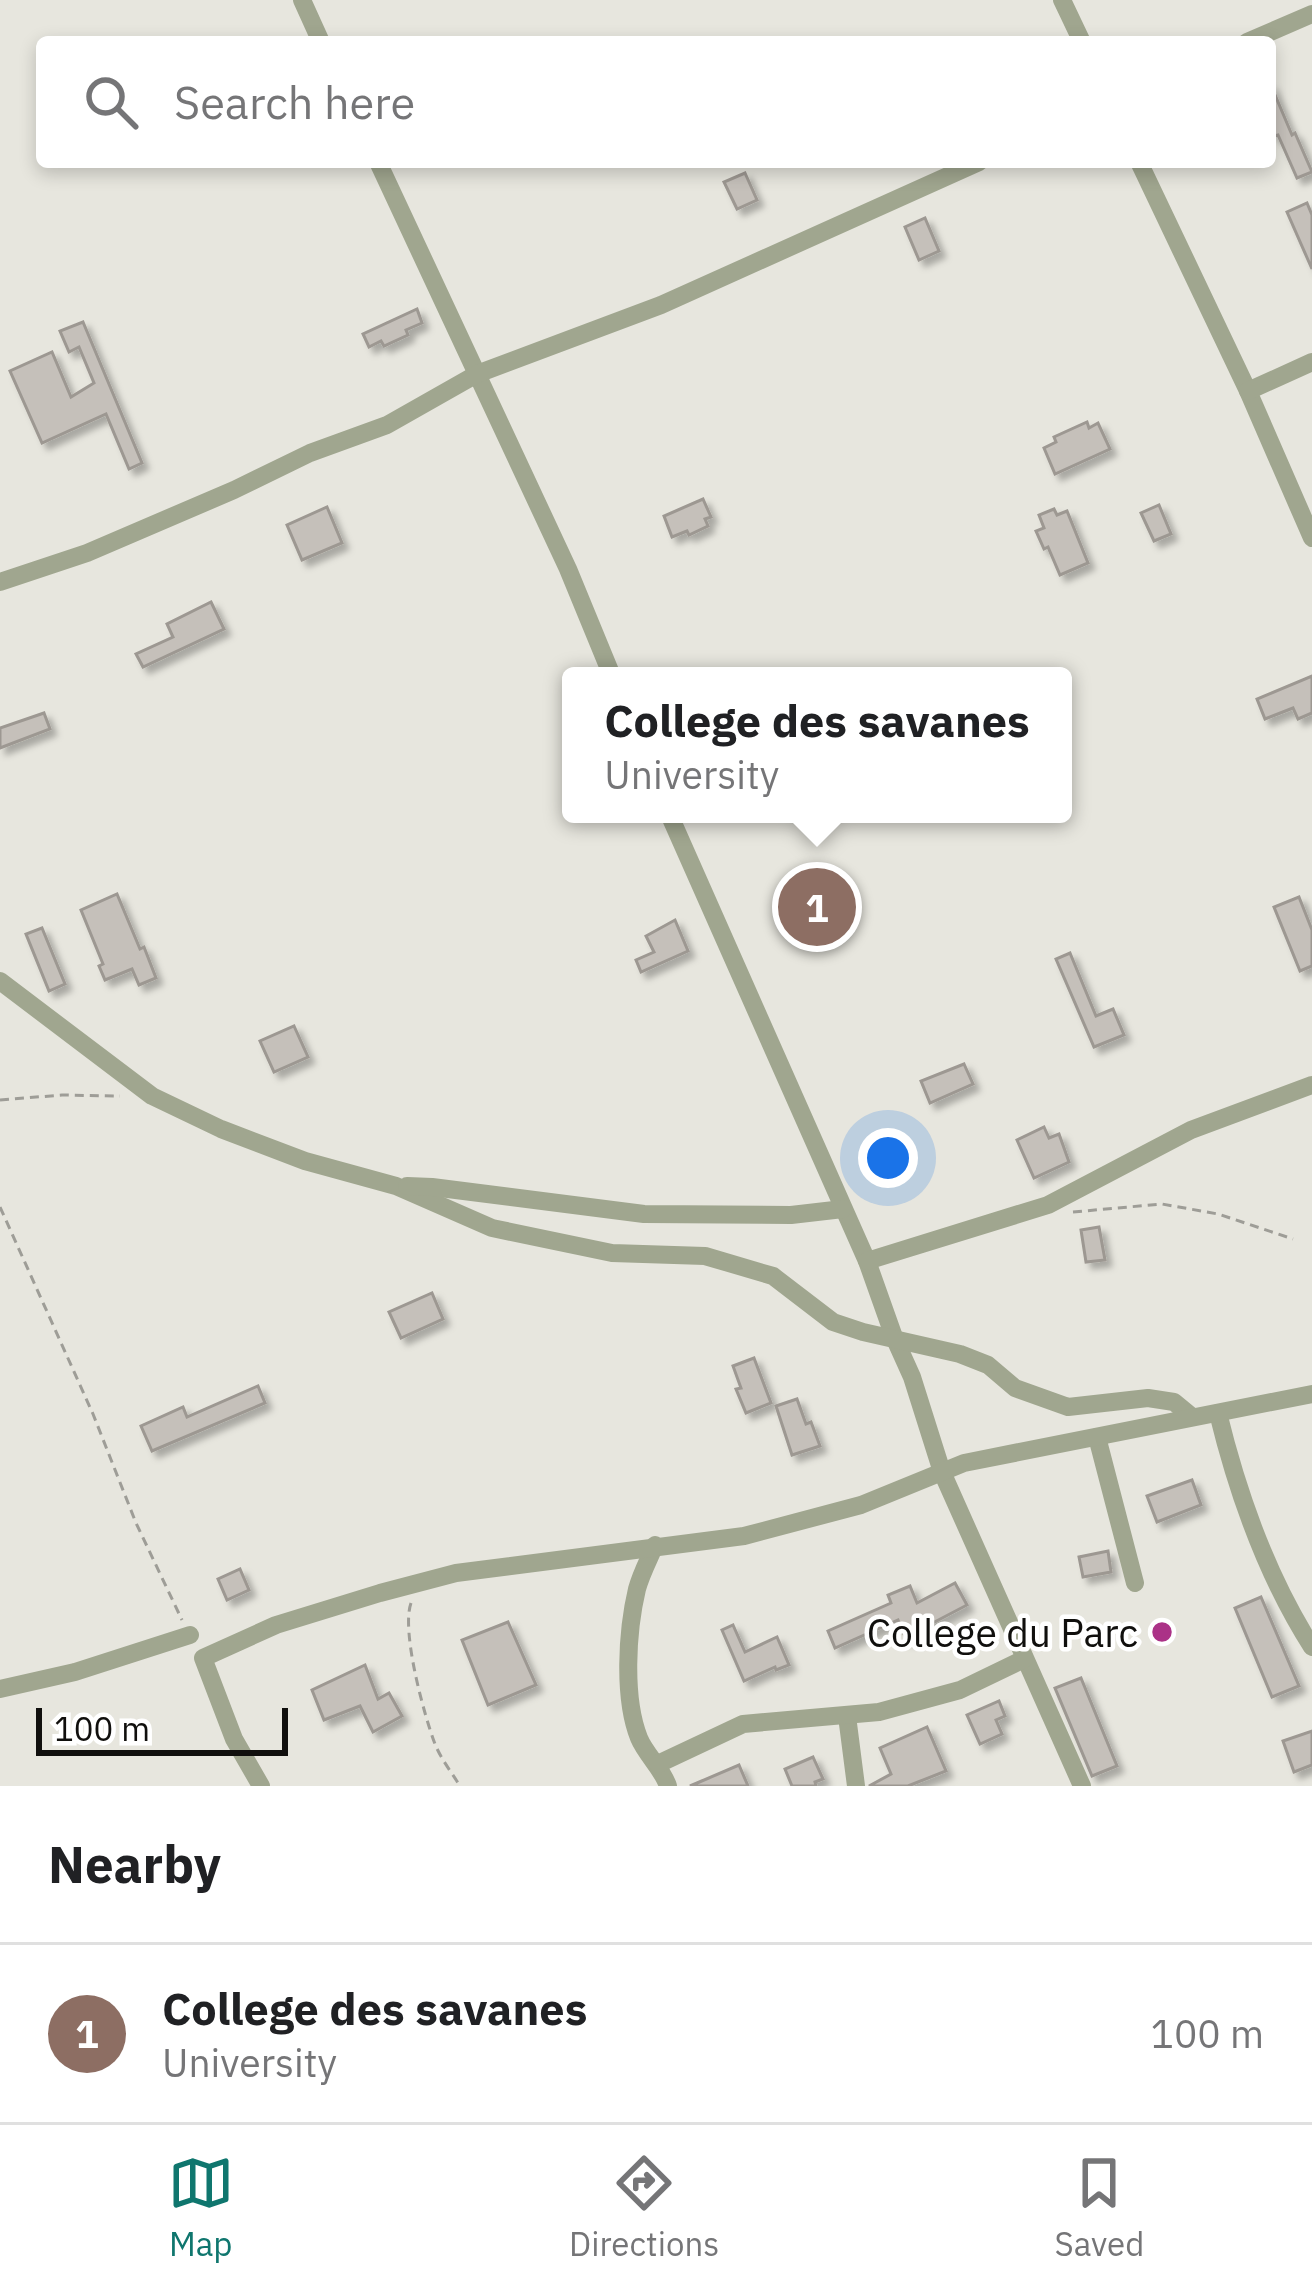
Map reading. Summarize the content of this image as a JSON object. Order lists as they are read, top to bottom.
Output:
{
  "places": ["College du Parc"],
  "scale_bar": "100 m",
  "page": {
    "search": "Search here",
    "popup": ["College des savanes", "University"],
    "pins": "1",
    "scale": "100 m",
    "heading": "Nearby",
    "list": [
      {
        "mark": "1",
        "name": "College des savanes",
        "note": "University",
        "value": "100 m"
      }
    ],
    "nav": ["Map", "Directions", "Saved"]
  }
}
